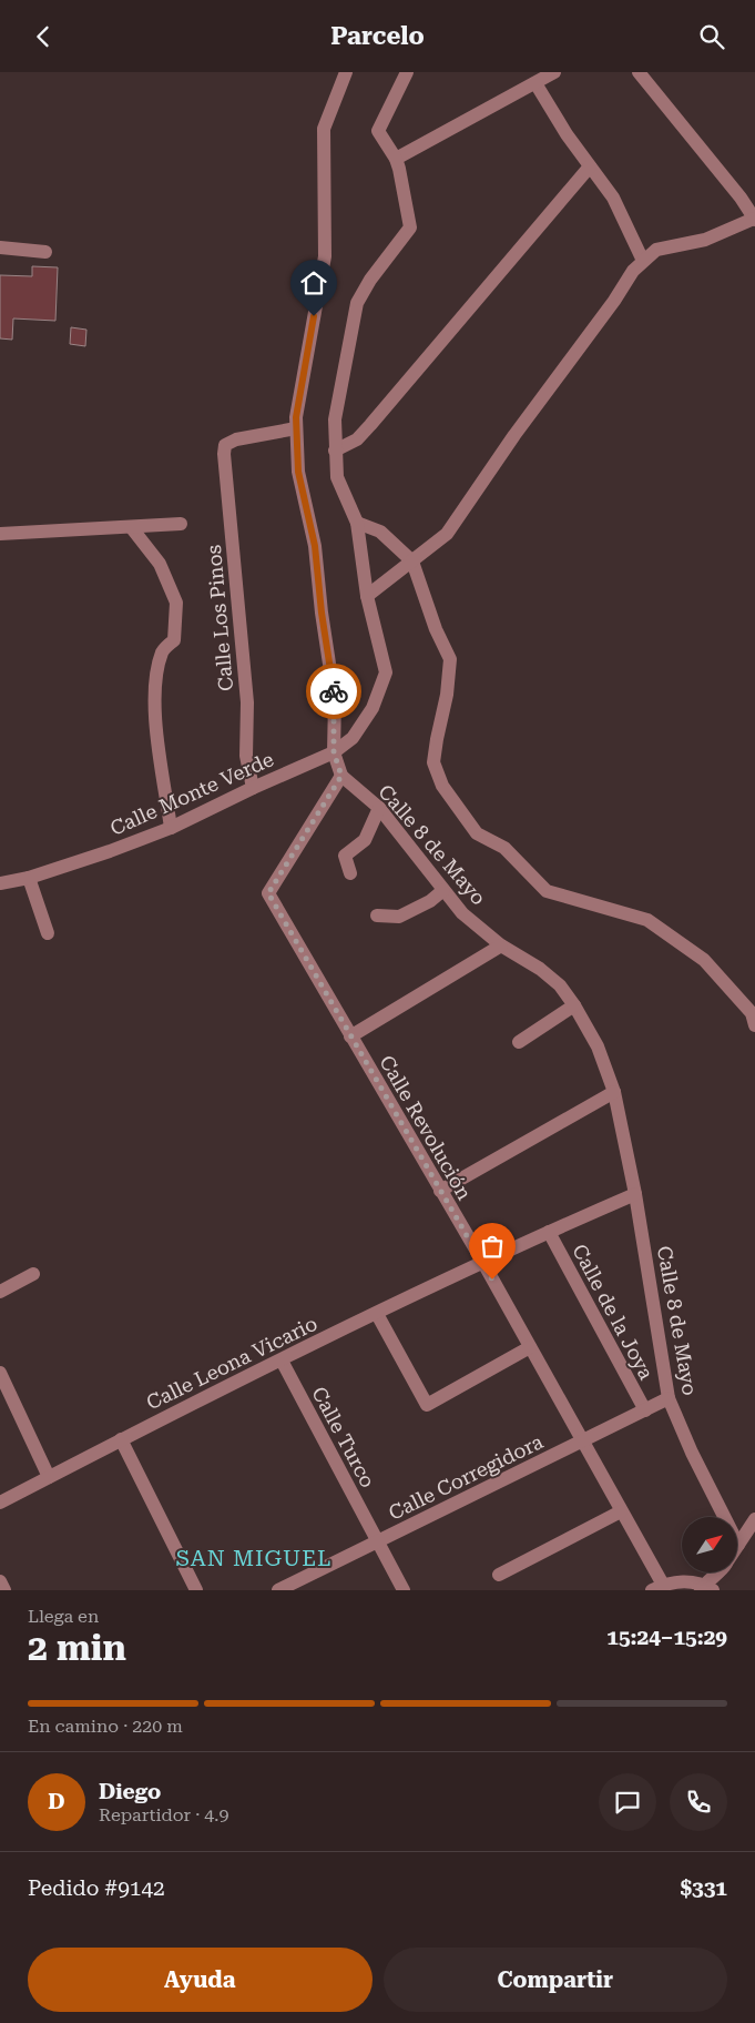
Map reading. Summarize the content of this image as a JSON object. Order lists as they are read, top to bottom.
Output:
{
  "streets": {
    "street": [
      "Calle Los Pinos",
      "Calle Monte Verde",
      "Calle 8 de Mayo",
      "Calle Revolución",
      "Calle de la Joya",
      "Calle Leona Vicario",
      "Calle Turco",
      "Calle Corregidora"
    ]
  },
  "crossings": [
    ["Calle Los Pinos", "Calle Monte Verde"],
    ["Calle 8 de Mayo", "Calle Revolución"],
    ["Calle 8 de Mayo", "Calle Leona Vicario"],
    ["Calle 8 de Mayo", "Calle Corregidora"],
    ["Calle Revolución", "Calle Leona Vicario"],
    ["Calle Revolución", "Calle Corregidora"],
    ["Calle de la Joya", "Calle Leona Vicario"],
    ["Calle de la Joya", "Calle Corregidora"],
    ["Calle Leona Vicario", "Calle Turco"],
    ["Calle Turco", "Calle Corregidora"]
  ],
  "districts": ["SAN MIGUEL"],
  "north": "top right",
  "page": {
    "header": "Parcelo",
    "heading": ["2 min", "Llega en", "15:24–15:29"],
    "panel": [
      "Diego",
      "Repartidor · 4.9",
      "Pedido #9142",
      "$331"
    ],
    "bar": "En camino · 220 m",
    "round": "D",
    "buttons": ["Ayuda", "Compartir"]
  }
}
